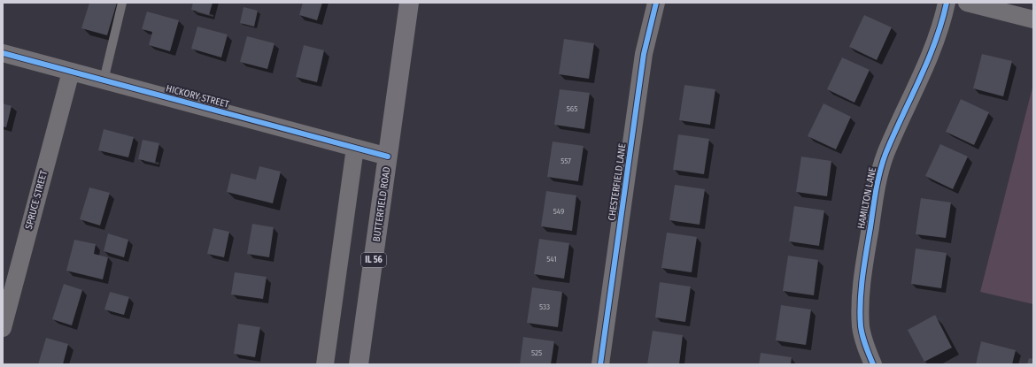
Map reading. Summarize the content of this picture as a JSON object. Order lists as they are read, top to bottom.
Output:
{
  "streets": {
    "main road": ["BUTTERFIELD ROAD", "IL 56"],
    "street": [
      "HICKORY STREET",
      "CHESTERFIELD LANE",
      "HAMILTON LANE",
      "SPRUCE STREET"
    ]
  },
  "crossings": [
    ["HICKORY STREET", "SPRUCE STREET"],
    ["HICKORY STREET", "BUTTERFIELD ROAD"]
  ],
  "house_numbers": [
    "565",
    "557",
    "549",
    "541",
    "533",
    "525"
  ]
}
